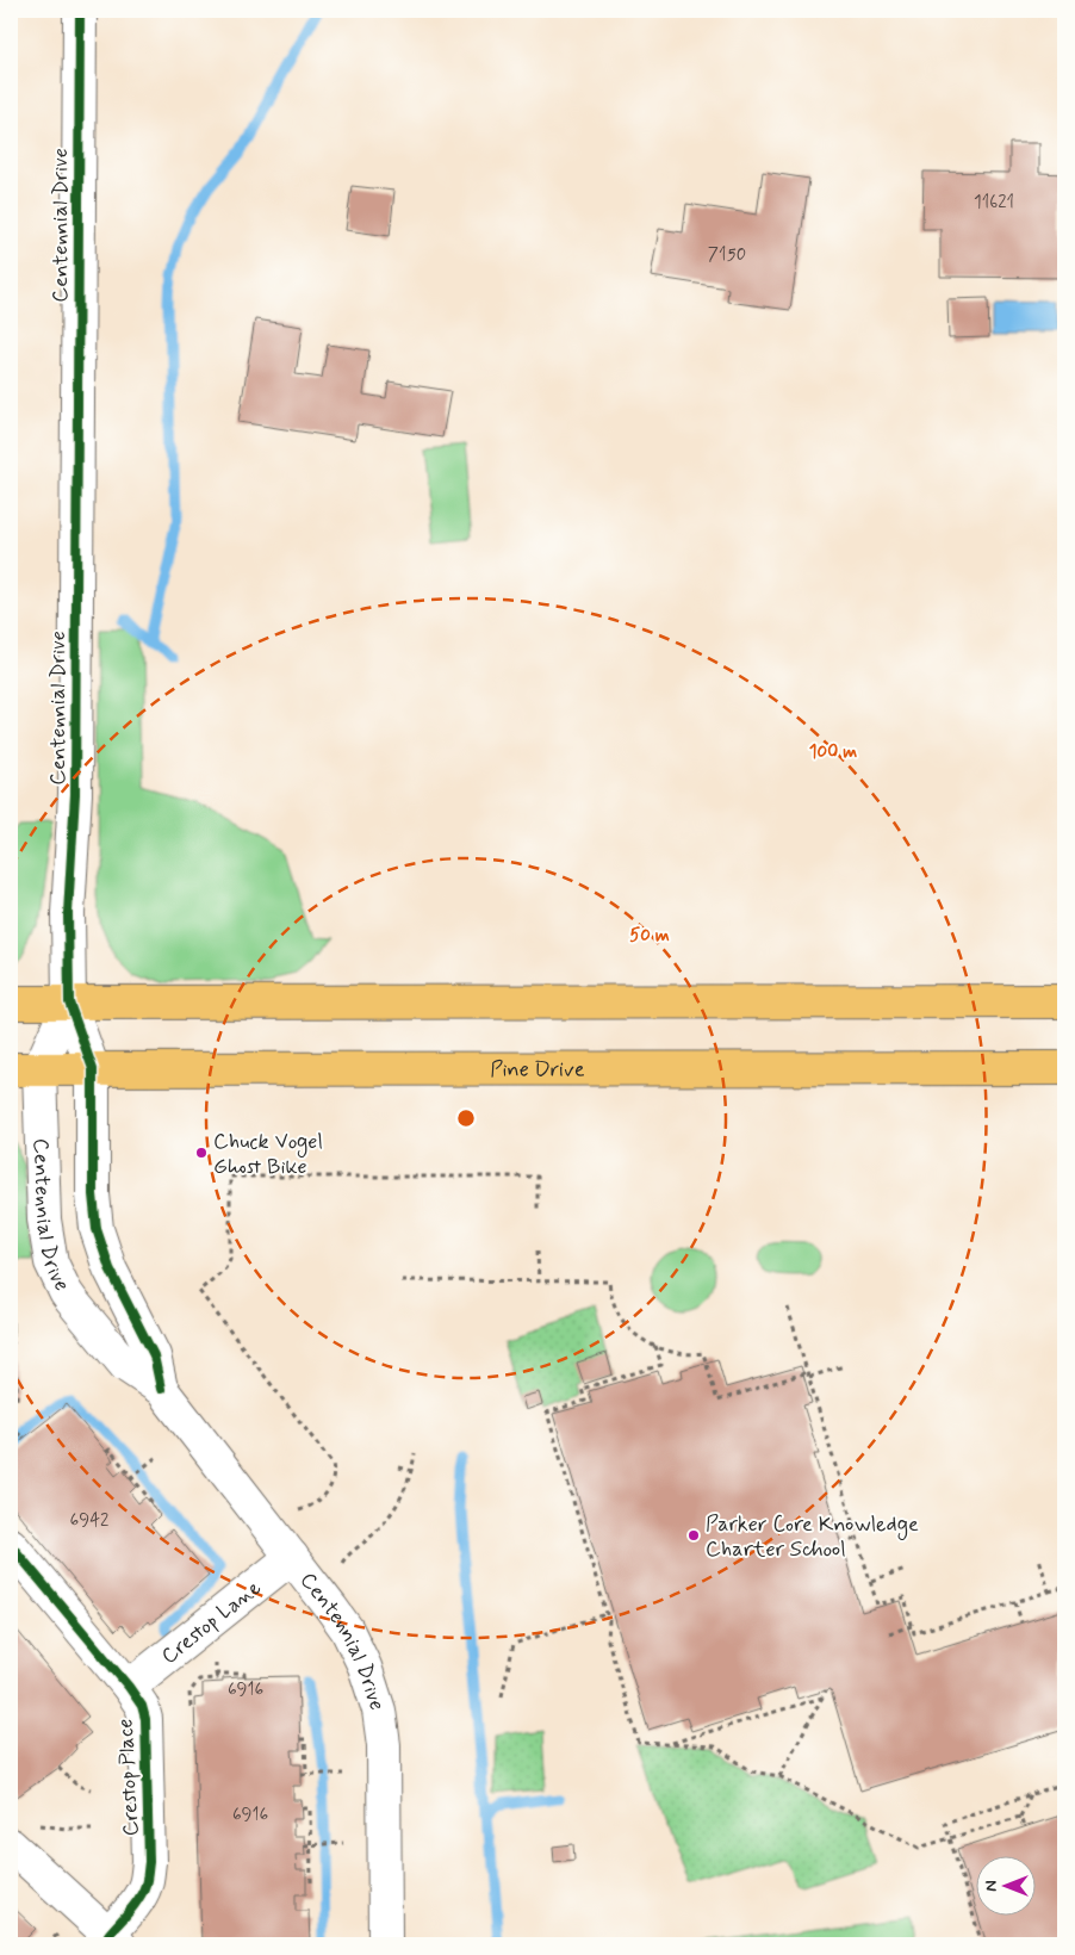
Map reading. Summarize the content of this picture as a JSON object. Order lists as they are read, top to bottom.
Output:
{
  "streets": {
    "main road": ["Pine Drive"],
    "street": ["Centennial Drive", "Crestop Lane", "Crestop Place"]
  },
  "crossings": [
    ["Centennial Drive", "Pine Drive"],
    ["Centennial Drive", "Crestop Lane"],
    ["Crestop Lane", "Crestop Place"]
  ],
  "places": ["Chuck Vogel Ghost Bike", "Parker Core Knowledge Charter School"],
  "house_numbers": [
    "11621",
    "7150",
    "6942",
    "6916",
    "6916"
  ],
  "north": "left",
  "rings": ["100 m", "50 m"]
}
